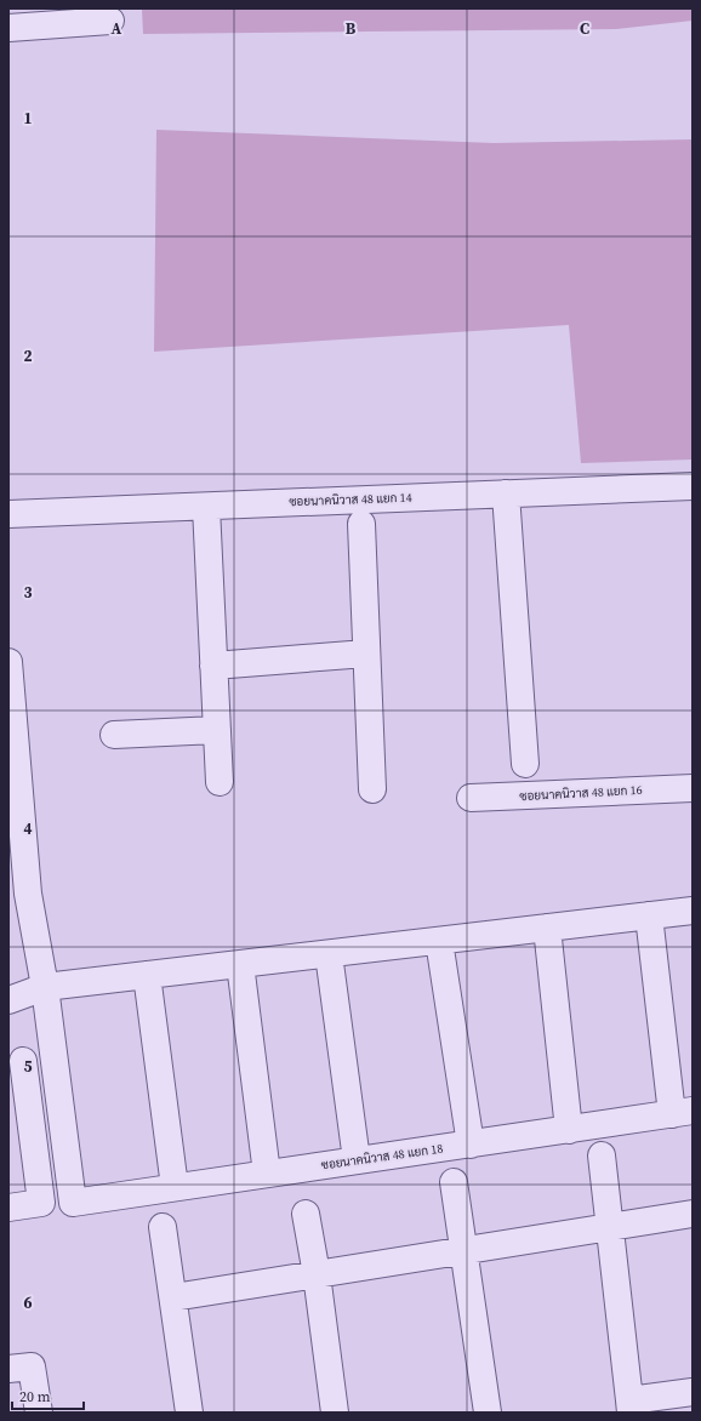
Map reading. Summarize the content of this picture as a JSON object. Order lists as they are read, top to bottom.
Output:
{
  "streets": {
    "street": ["ซอยนาคนิวาส 48 แยก 14", "ซอยนาคนิวาส 48 แยก 16", "ซอยนาคนิวาส 48 แยก 18"]
  },
  "scale_bar": "20 m",
  "grid": {
    "columns": ["A", "B", "C"],
    "rows": [
      "1",
      "2",
      "3",
      "4",
      "5",
      "6"
    ]
  }
}
